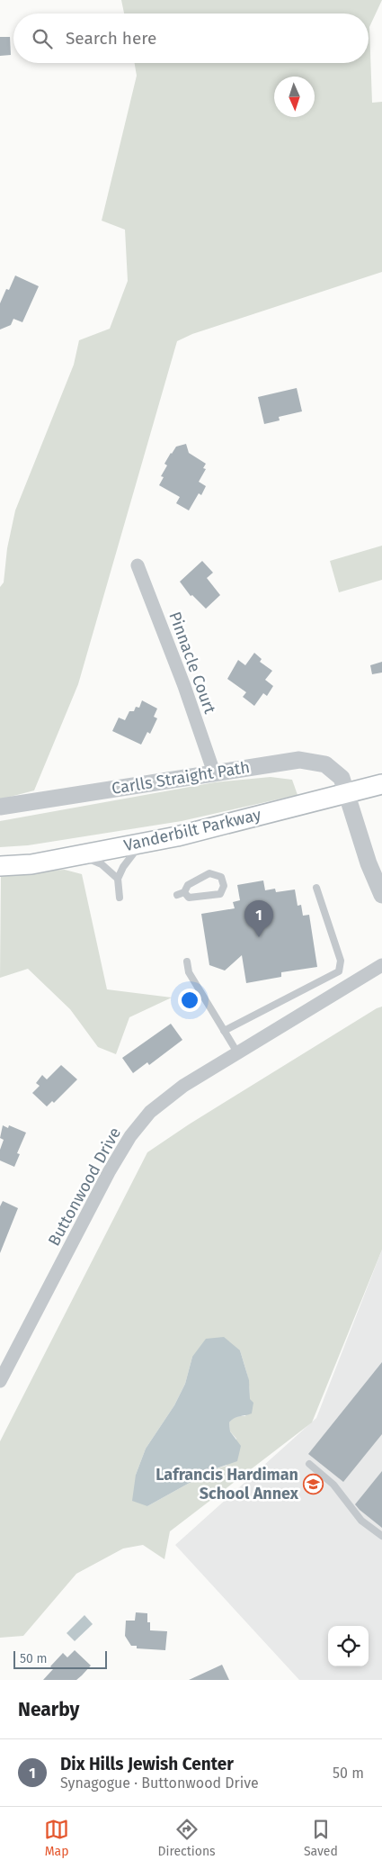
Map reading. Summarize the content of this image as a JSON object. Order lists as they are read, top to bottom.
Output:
{
  "streets": {
    "main road": ["Vanderbilt Parkway"],
    "street": ["Pinnacle Court", "Carlls Straight Path", "Buttonwood Drive"]
  },
  "crossings": [
    ["Pinnacle Court", "Carlls Straight Path"],
    ["Carlls Straight Path", "Vanderbilt Parkway"]
  ],
  "places": {
    "school or university": ["Lafrancis Hardiman School Annex"]
  },
  "scale_bar": "50 m",
  "north": "bottom",
  "page": {
    "search": "Search here",
    "pins": "1",
    "scale": "50 m",
    "heading": "Nearby",
    "list": [
      {
        "mark": "1",
        "name": "Dix Hills Jewish Center",
        "note": "Synagogue · Buttonwood Drive",
        "value": "50 m"
      }
    ],
    "nav": ["Map", "Directions", "Saved"]
  }
}
